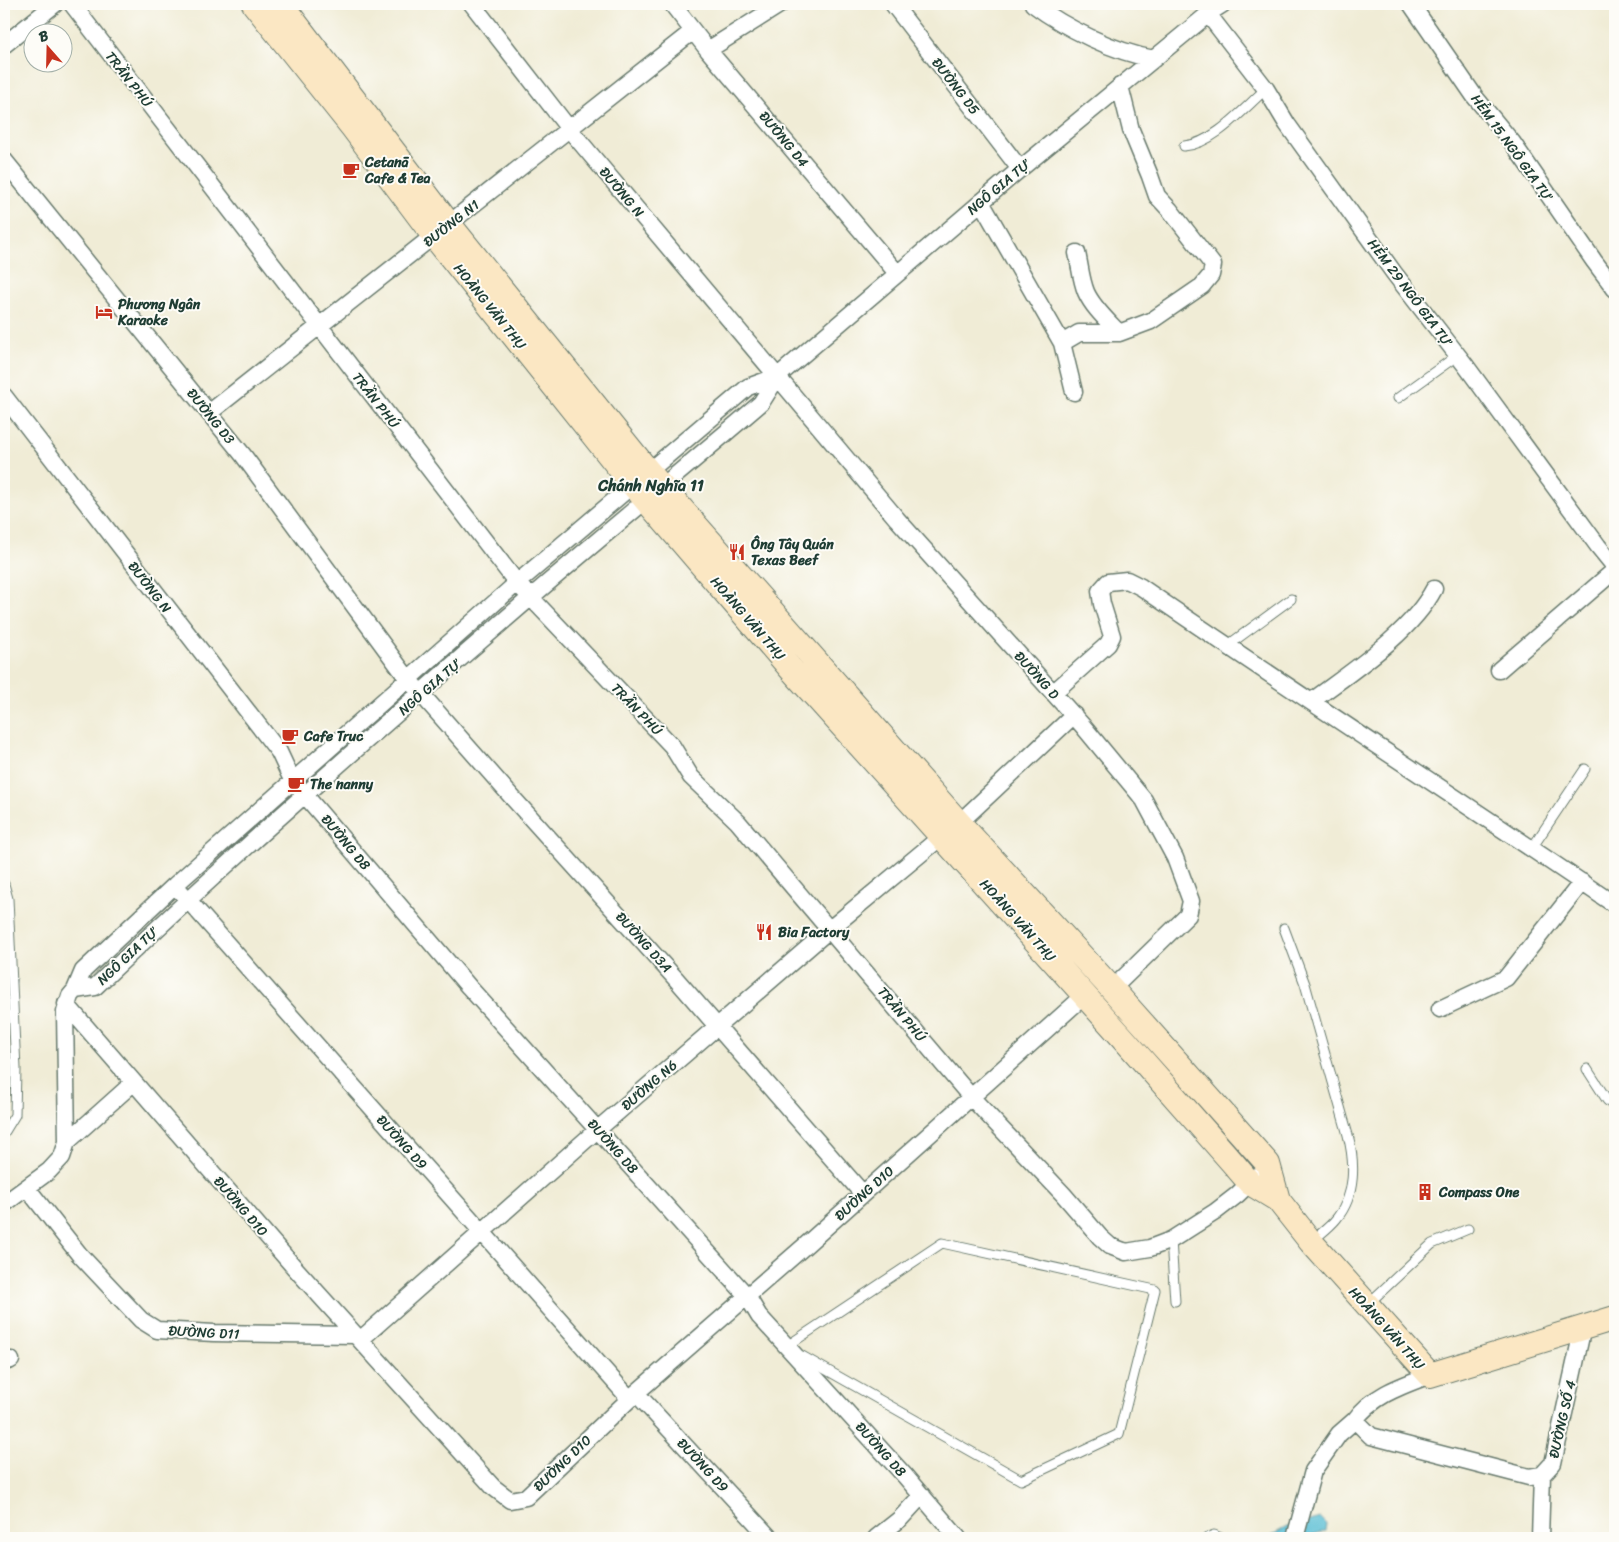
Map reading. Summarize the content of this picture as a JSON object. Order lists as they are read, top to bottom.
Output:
{
  "streets": {
    "street": [
      "TRẦN PHÚ",
      "ĐƯỜNG D5",
      "ĐƯỜNG D4",
      "HẺM 15 NGÔ GIA TỰ",
      "NGÔ GIA TỰ",
      "ĐƯỜNG N",
      "ĐƯỜNG N1",
      "HẺM 29 NGÔ GIA TỰ",
      "HOÀNG VĂN THỤ",
      "ĐƯỜNG D3",
      "ĐƯỜNG D",
      "ĐƯỜNG D8",
      "ĐƯỜNG D3A",
      "ĐƯỜNG N6",
      "ĐƯỜNG D9",
      "ĐƯỜNG D10",
      "ĐƯỜNG D11",
      "ĐƯỜNG SỐ 4"
    ]
  },
  "crossings": [
    ["TRẦN PHÚ", "NGÔ GIA TỰ"],
    ["TRẦN PHÚ", "ĐƯỜNG N1"],
    ["TRẦN PHÚ", "HOÀNG VĂN THỤ"],
    ["TRẦN PHÚ", "ĐƯỜNG N6"],
    ["TRẦN PHÚ", "ĐƯỜNG D10"],
    ["ĐƯỜNG D5", "NGÔ GIA TỰ"],
    ["ĐƯỜNG D4", "NGÔ GIA TỰ"],
    ["ĐƯỜNG D4", "ĐƯỜNG N1"],
    ["NGÔ GIA TỰ", "ĐƯỜNG N"],
    ["NGÔ GIA TỰ", "HẺM 29 NGÔ GIA TỰ"],
    ["NGÔ GIA TỰ", "HOÀNG VĂN THỤ"],
    ["NGÔ GIA TỰ", "ĐƯỜNG D3"],
    ["NGÔ GIA TỰ", "ĐƯỜNG D"],
    ["NGÔ GIA TỰ", "ĐƯỜNG D8"],
    ["NGÔ GIA TỰ", "ĐƯỜNG D3A"],
    ["NGÔ GIA TỰ", "ĐƯỜNG D9"],
    ["NGÔ GIA TỰ", "ĐƯỜNG D10"],
    ["ĐƯỜNG N", "ĐƯỜNG N1"],
    ["ĐƯỜNG N", "ĐƯỜNG D"],
    ["ĐƯỜNG N", "ĐƯỜNG D8"],
    ["ĐƯỜNG N1", "HOÀNG VĂN THỤ"],
    ["ĐƯỜNG N1", "ĐƯỜNG D3"],
    ["HOÀNG VĂN THỤ", "ĐƯỜNG D"],
    ["HOÀNG VĂN THỤ", "ĐƯỜNG N6"],
    ["HOÀNG VĂN THỤ", "ĐƯỜNG D10"],
    ["HOÀNG VĂN THỤ", "ĐƯỜNG SỐ 4"],
    ["ĐƯỜNG D3", "ĐƯỜNG D3A"],
    ["ĐƯỜNG D", "ĐƯỜNG N6"],
    ["ĐƯỜNG D8", "ĐƯỜNG N6"],
    ["ĐƯỜNG D8", "ĐƯỜNG D10"],
    ["ĐƯỜNG D3A", "ĐƯỜNG N6"],
    ["ĐƯỜNG D3A", "ĐƯỜNG D10"],
    ["ĐƯỜNG N6", "ĐƯỜNG D9"],
    ["ĐƯỜNG N6", "ĐƯỜNG D10"],
    ["ĐƯỜNG N6", "ĐƯỜNG D11"],
    ["ĐƯỜNG D9", "ĐƯỜNG D10"],
    ["ĐƯỜNG D10", "ĐƯỜNG D11"]
  ],
  "districts": ["Chánh Nghĩa 11"],
  "places": {
    "cafe": ["Cetanā Cafe & Tea", "Cafe Truc", "The nanny"],
    "hotel": ["Phương Ngân Karaoke"],
    "restaurant": ["Ông Tây Quán Texas Beef", "Bia Factory"],
    "building": ["Compass One"]
  },
  "north": "top"
}
